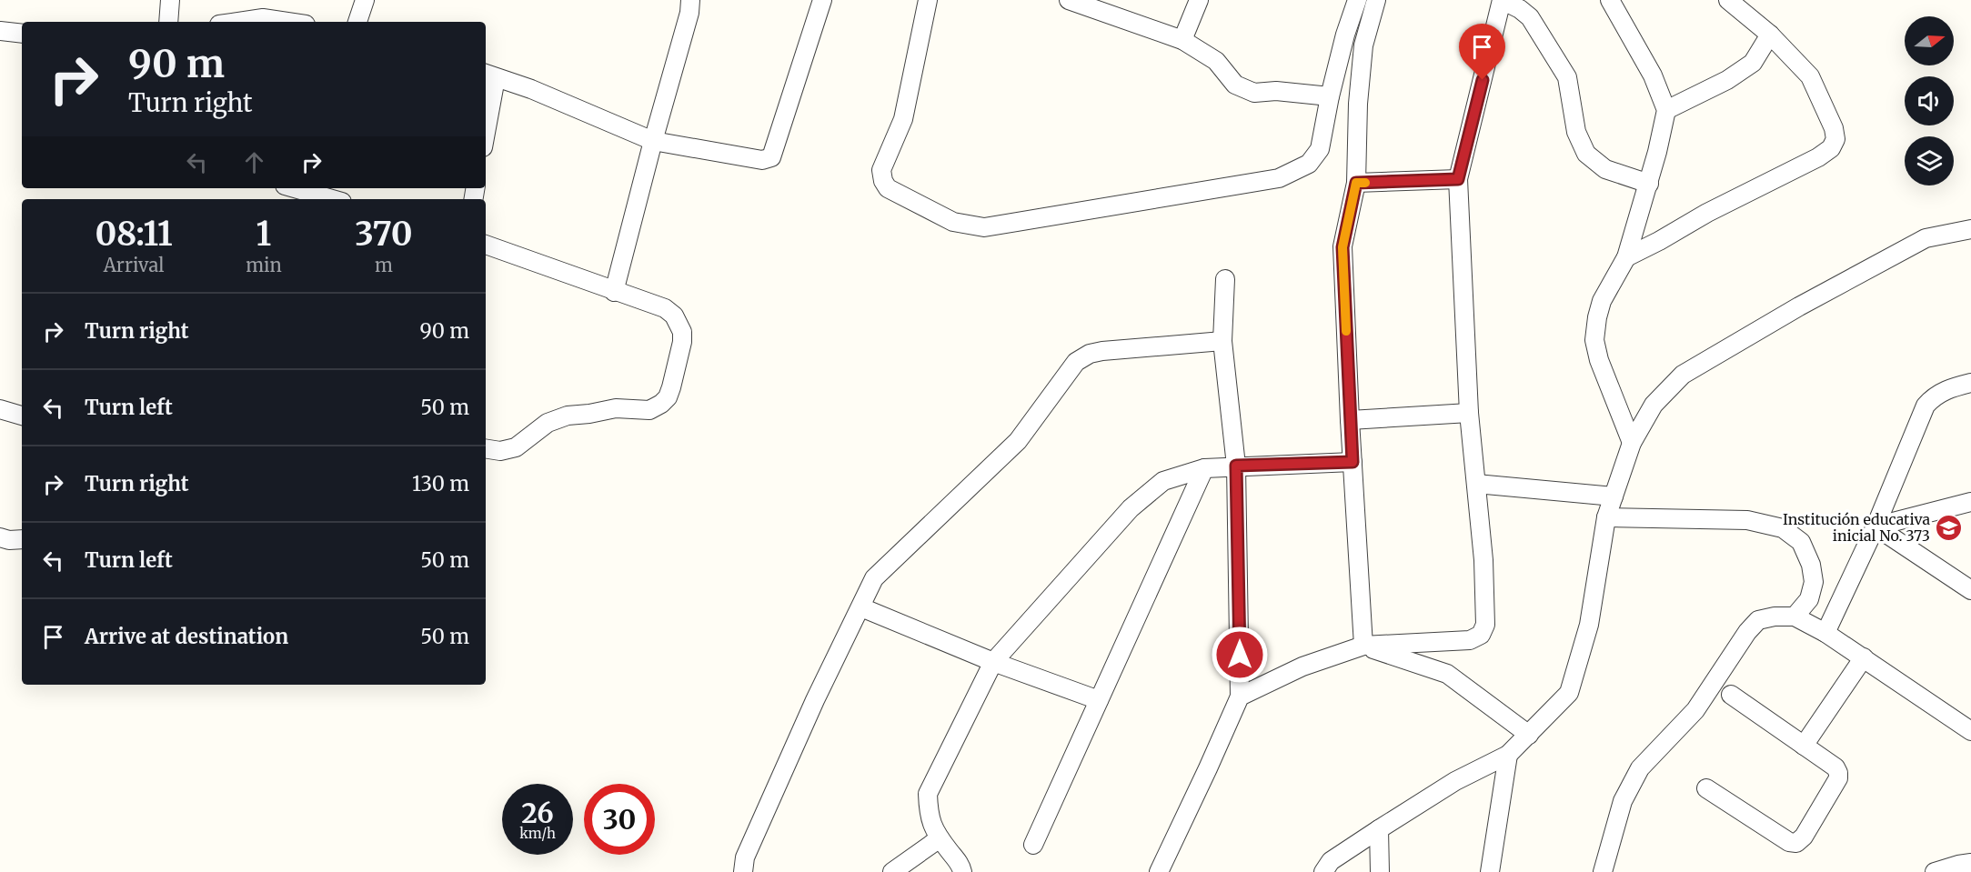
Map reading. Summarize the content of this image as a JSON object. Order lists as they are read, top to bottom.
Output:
{
  "places": {
    "school or university": ["Institución educativa inicial No. 373"]
  },
  "north": "right",
  "page": {
    "turn": ["90 m", "Turn right"],
    "eta": [
      "08:11",
      "Arrival",
      "1",
      "min",
      "370",
      "m"
    ],
    "list": [
      {
        "name": "Turn right",
        "value": "90 m"
      },
      {
        "name": "Turn left",
        "value": "50 m"
      },
      {
        "name": "Turn right",
        "value": "130 m"
      },
      {
        "name": "Turn left",
        "value": "50 m"
      },
      {
        "name": "Arrive at destination",
        "value": "50 m"
      }
    ],
    "speed": "26 km/h",
    "limit": "30"
  }
}
